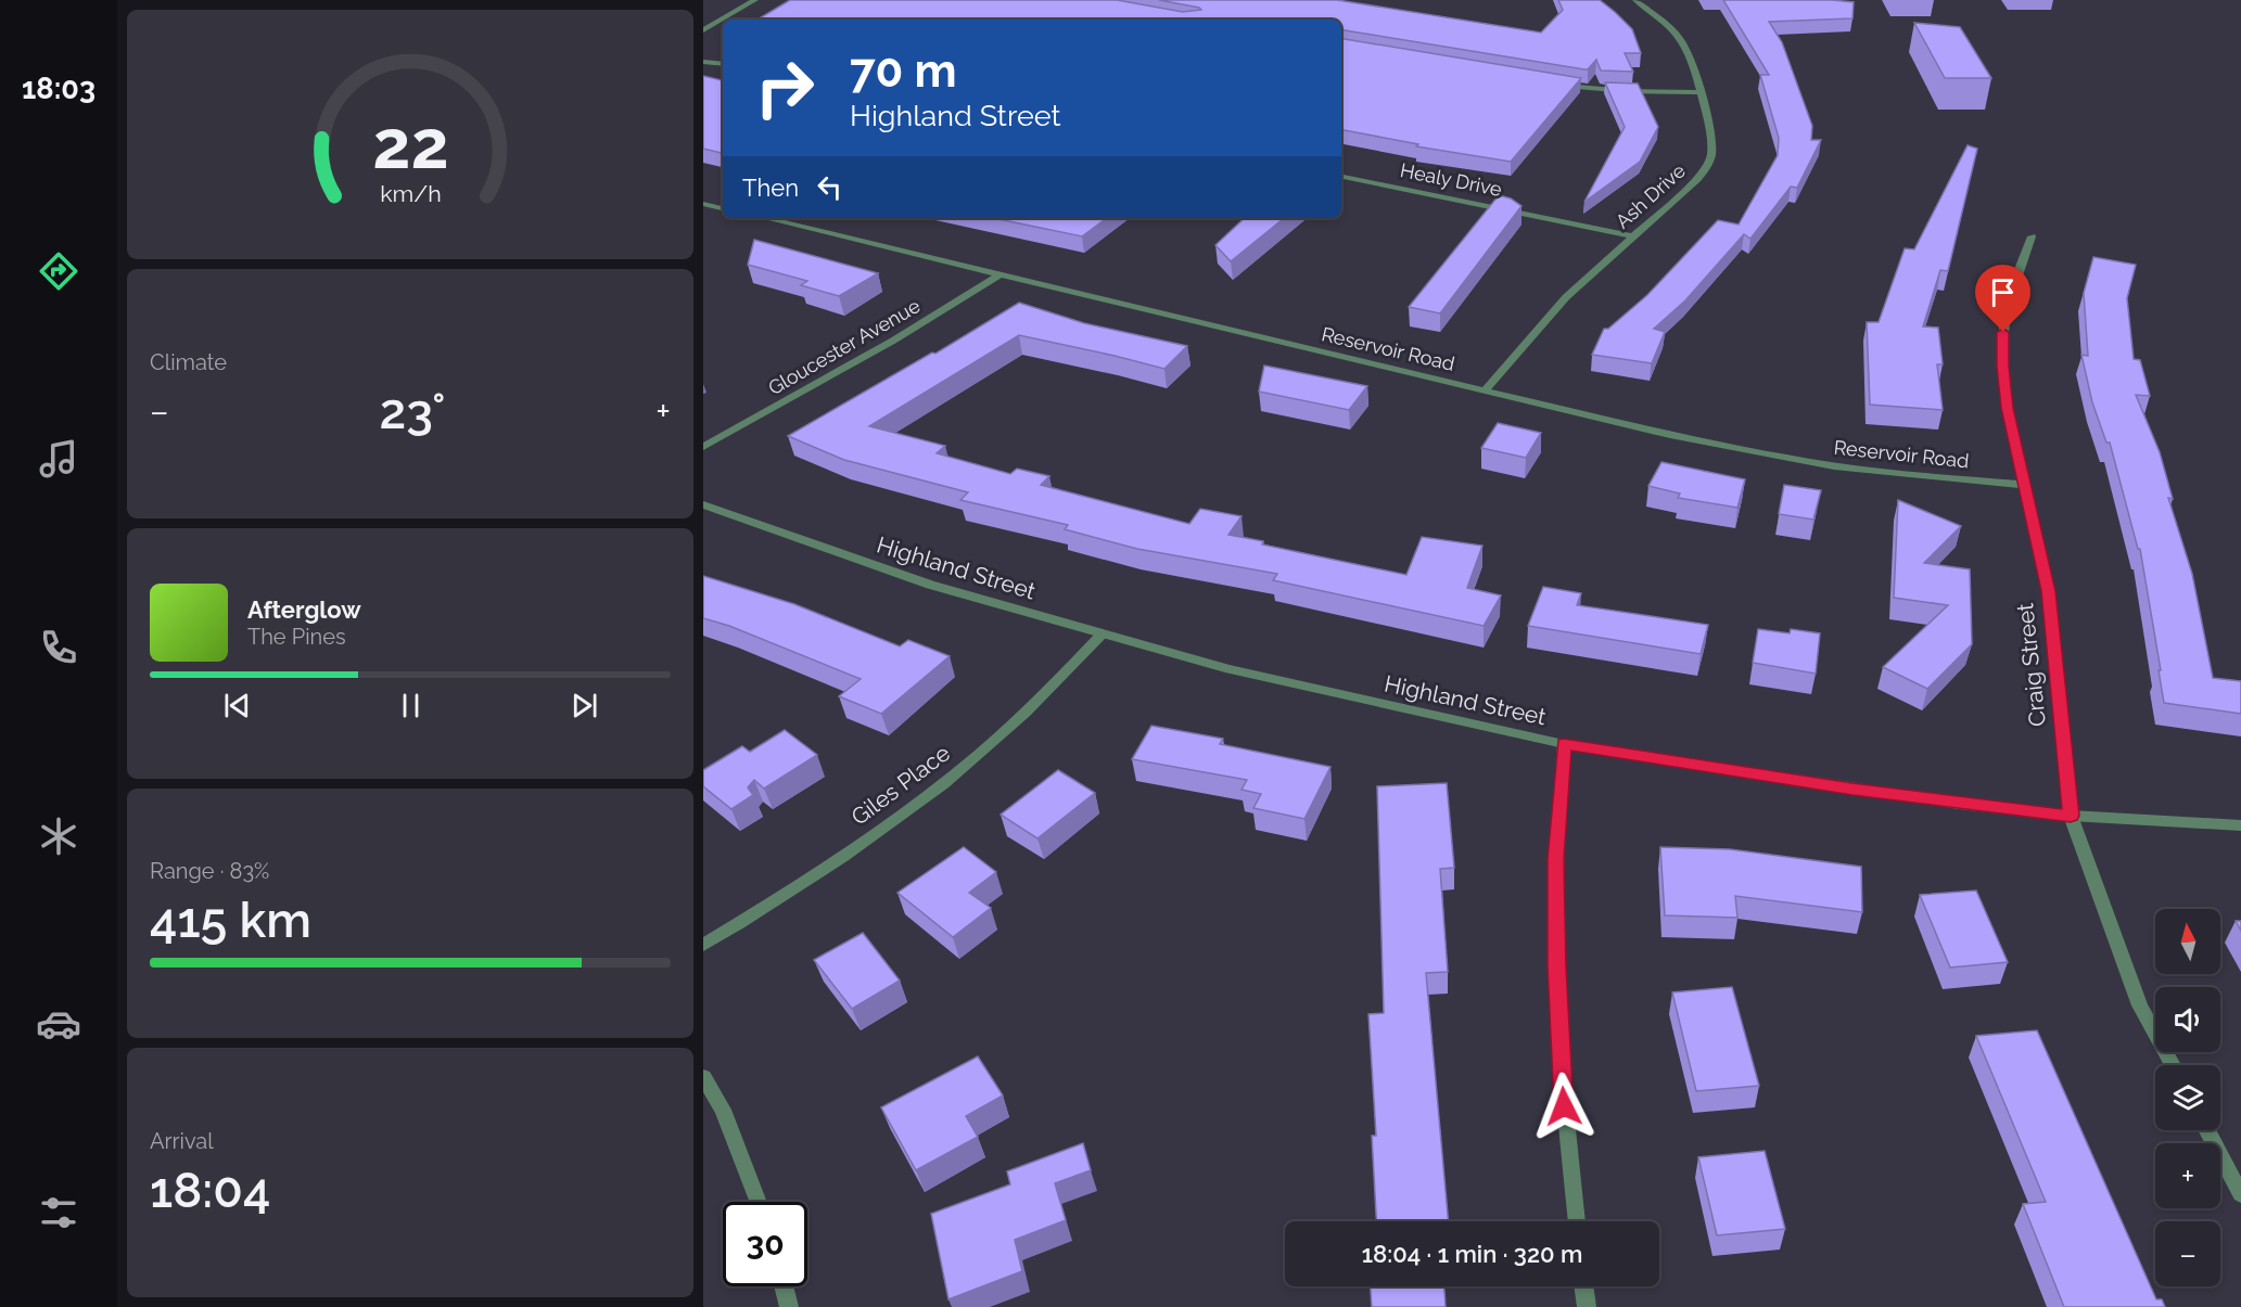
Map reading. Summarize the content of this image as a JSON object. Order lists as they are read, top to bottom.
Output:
{
  "streets": {
    "street": [
      "Healy Drive",
      "Ash Drive",
      "Gloucester Avenue",
      "Reservoir Road",
      "Highland Street",
      "Craig Street",
      "Giles Place"
    ]
  },
  "crossings": [
    ["Healy Drive", "Ash Drive"],
    ["Ash Drive", "Reservoir Road"],
    ["Gloucester Avenue", "Reservoir Road"],
    ["Reservoir Road", "Craig Street"],
    ["Highland Street", "Craig Street"],
    ["Highland Street", "Giles Place"]
  ],
  "north": "top",
  "page": {
    "tabs": "18:03",
    "turn": ["70 m", "Highland Street"],
    "then": "Then",
    "tile": [
      "Climate",
      ["Range · 83%", "415 km"],
      ["Arrival", "18:04"]
    ],
    "heat": ["−", "23°", "+"],
    "song": ["Afterglow", "The Pines"],
    "map_buttons": ["+", "−"],
    "limit": "30",
    "trip": "18:04 · 1 min · 320 m",
    "gauge": ["22", "km/h"]
  }
}
